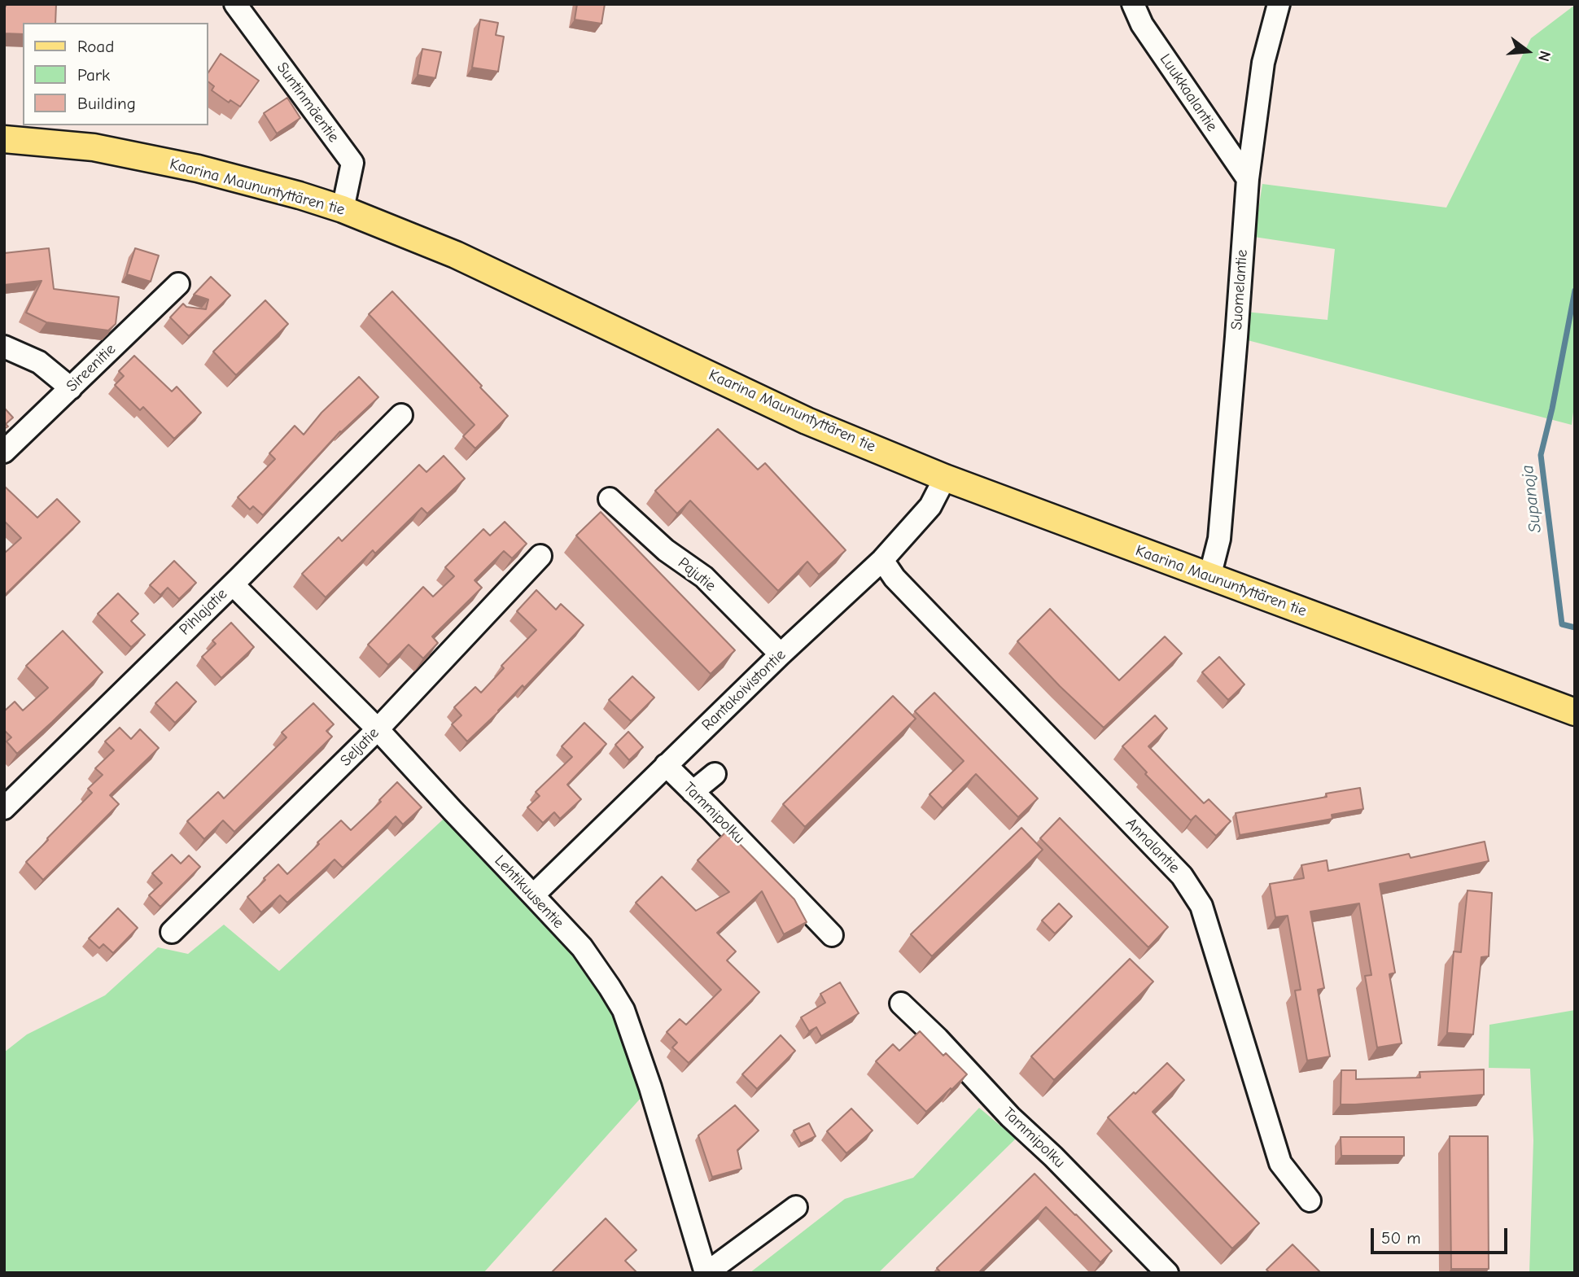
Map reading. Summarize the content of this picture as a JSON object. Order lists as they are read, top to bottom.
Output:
{
  "streets": {
    "main road": ["Kaarina Maununtyttären tie"],
    "street": [
      "Luukkaalantie",
      "Suntinmäentie",
      "Suomelantie",
      "Sireenitie",
      "Pajutie",
      "Pihlajatie",
      "Rantakoivistontie",
      "Seljatie",
      "Tammipolku",
      "Annalantie",
      "Lehtikuusentie"
    ]
  },
  "crossings": [
    ["Luukkaalantie", "Suomelantie"],
    ["Suntinmäentie", "Kaarina Maununtyttären tie"],
    ["Kaarina Maununtyttären tie", "Suomelantie"],
    ["Kaarina Maununtyttären tie", "Rantakoivistontie"],
    ["Pajutie", "Rantakoivistontie"],
    ["Pihlajatie", "Lehtikuusentie"],
    ["Rantakoivistontie", "Tammipolku"],
    ["Rantakoivistontie", "Annalantie"],
    ["Rantakoivistontie", "Lehtikuusentie"],
    ["Seljatie", "Lehtikuusentie"]
  ],
  "water": ["Supanoja"],
  "legend": ["Road", "Park", "Building"],
  "scale_bar": "50 m",
  "north": "right"
}
